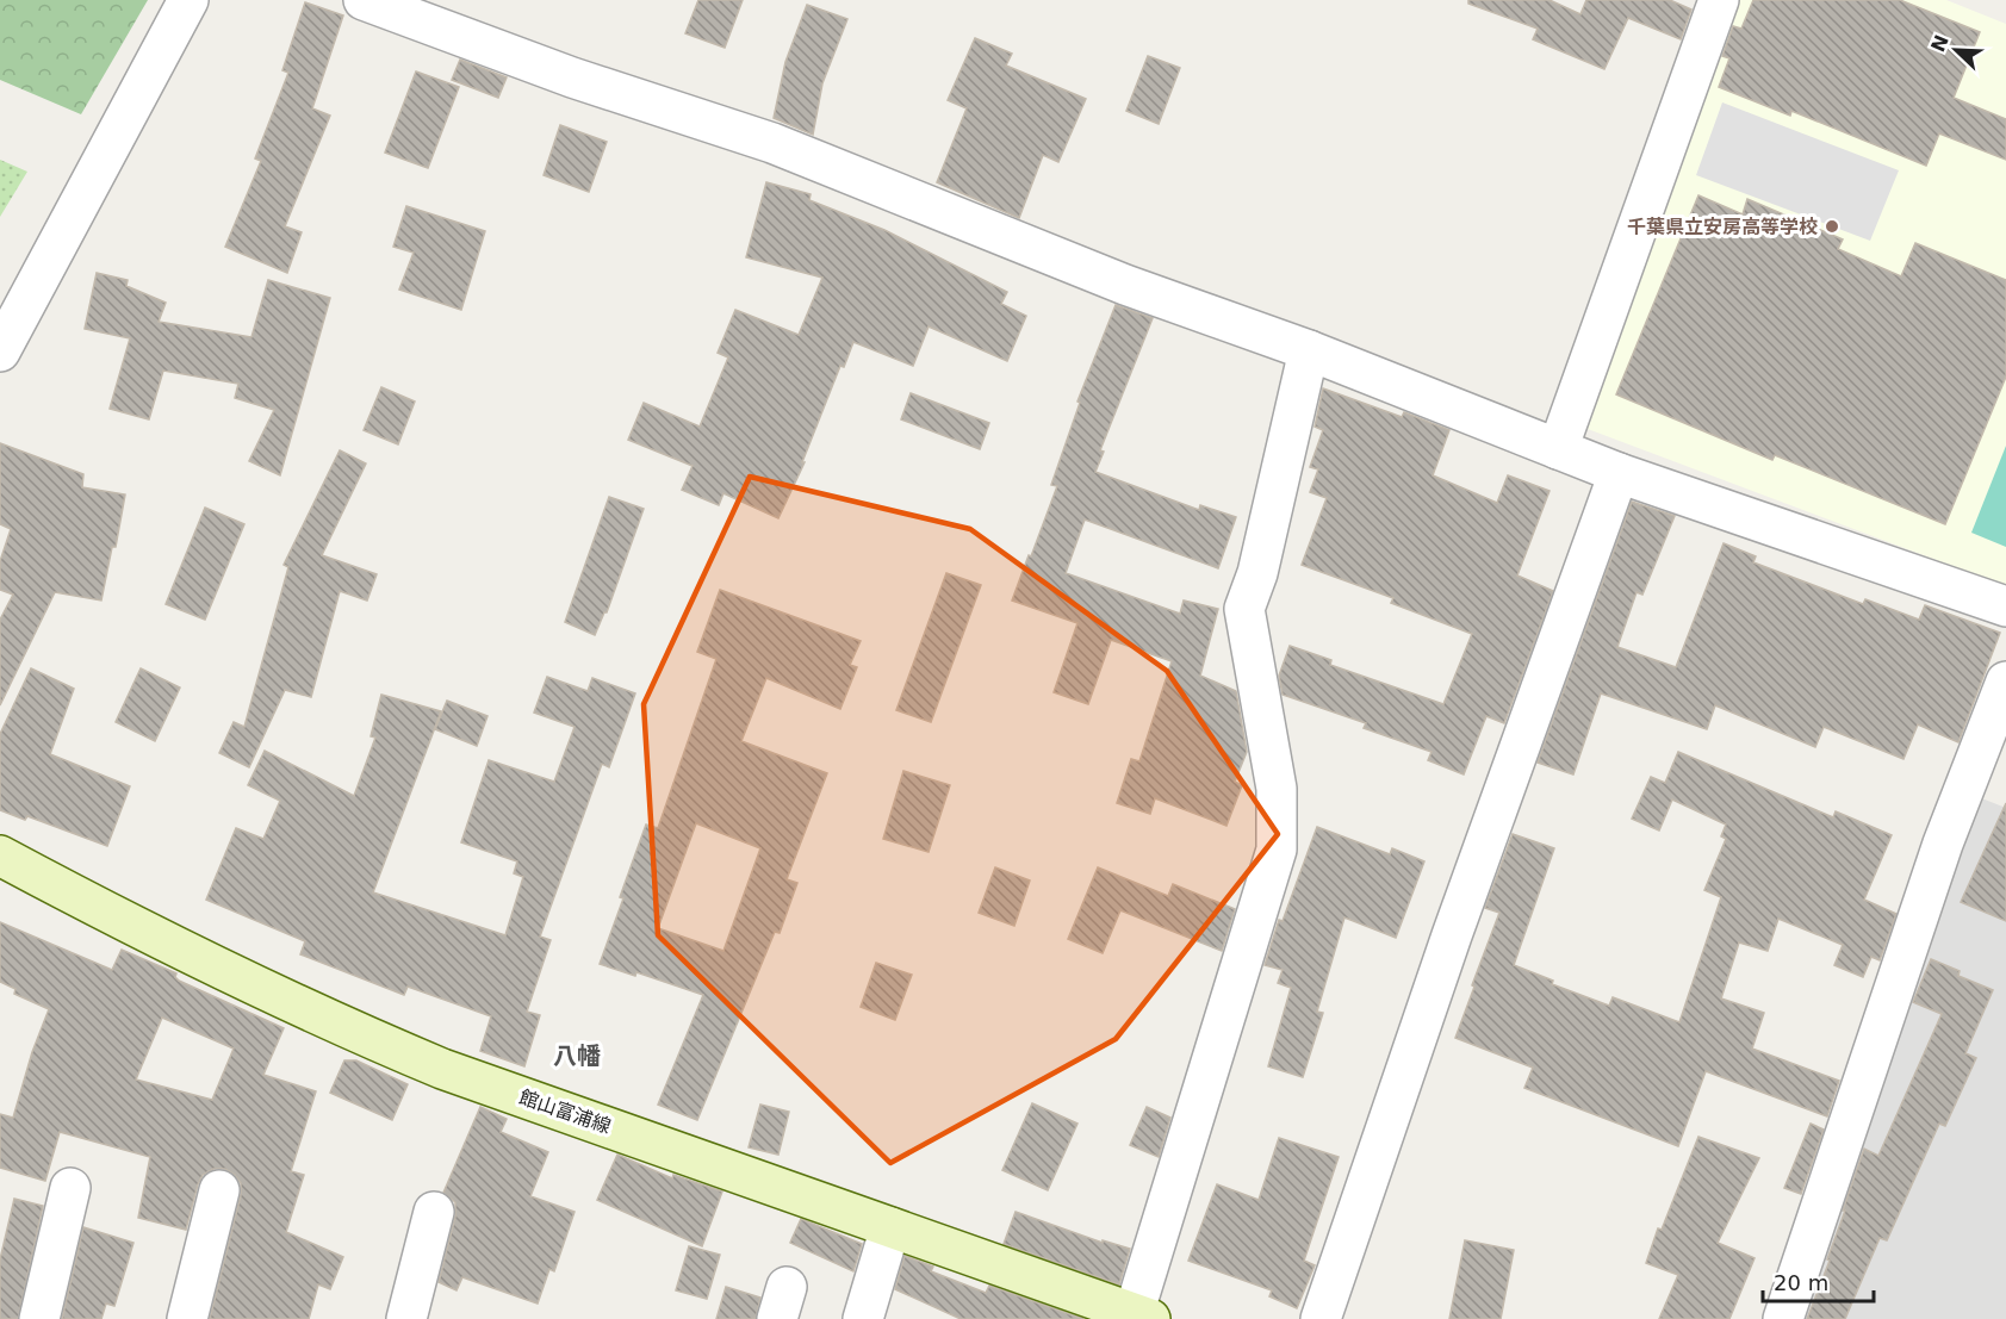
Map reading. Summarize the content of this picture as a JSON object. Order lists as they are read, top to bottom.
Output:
{
  "streets": {
    "main road": ["館山富浦線"]
  },
  "districts": ["八幡"],
  "places": ["千葉県立安房高等学校"],
  "scale_bar": "20 m",
  "north": "top left"
}
